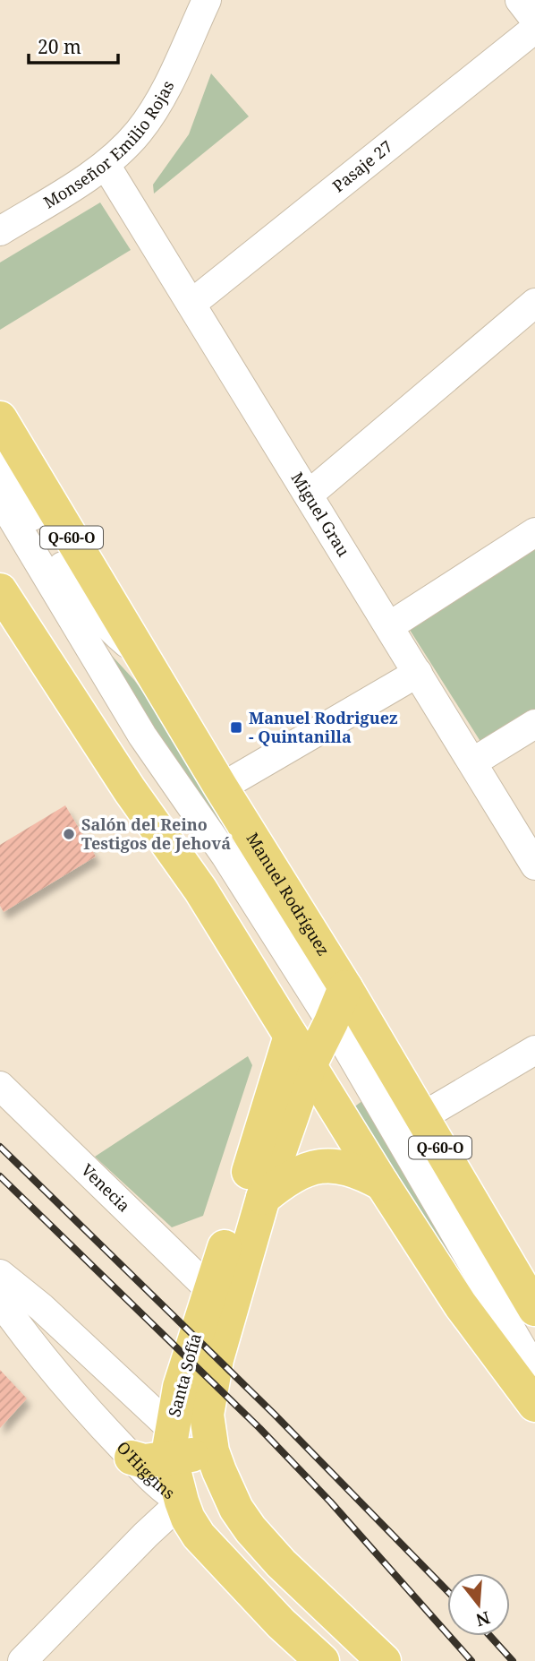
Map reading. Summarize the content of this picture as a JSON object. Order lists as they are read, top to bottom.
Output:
{
  "streets": {
    "main road": [
      "Q-60-O",
      "Manuel Rodríguez",
      "Santa Sofía",
      "O'Higgins"
    ],
    "street": [
      "Monseñor Emilio Rojas",
      "Pasaje 27",
      "Miguel Grau",
      "Venecia"
    ]
  },
  "crossings": [
    ["Monseñor Emilio Rojas", "Miguel Grau"],
    ["Pasaje 27", "Miguel Grau"],
    ["Manuel Rodríguez", "Santa Sofía"],
    ["Venecia", "Santa Sofía"],
    ["Santa Sofía", "O'Higgins"]
  ],
  "places": {
    "transit": ["Manuel Rodriguez - Quintanilla"],
    "other": ["Salón del Reino Testigos de Jehová"]
  },
  "scale_bar": "20 m",
  "north": "bottom"
}
